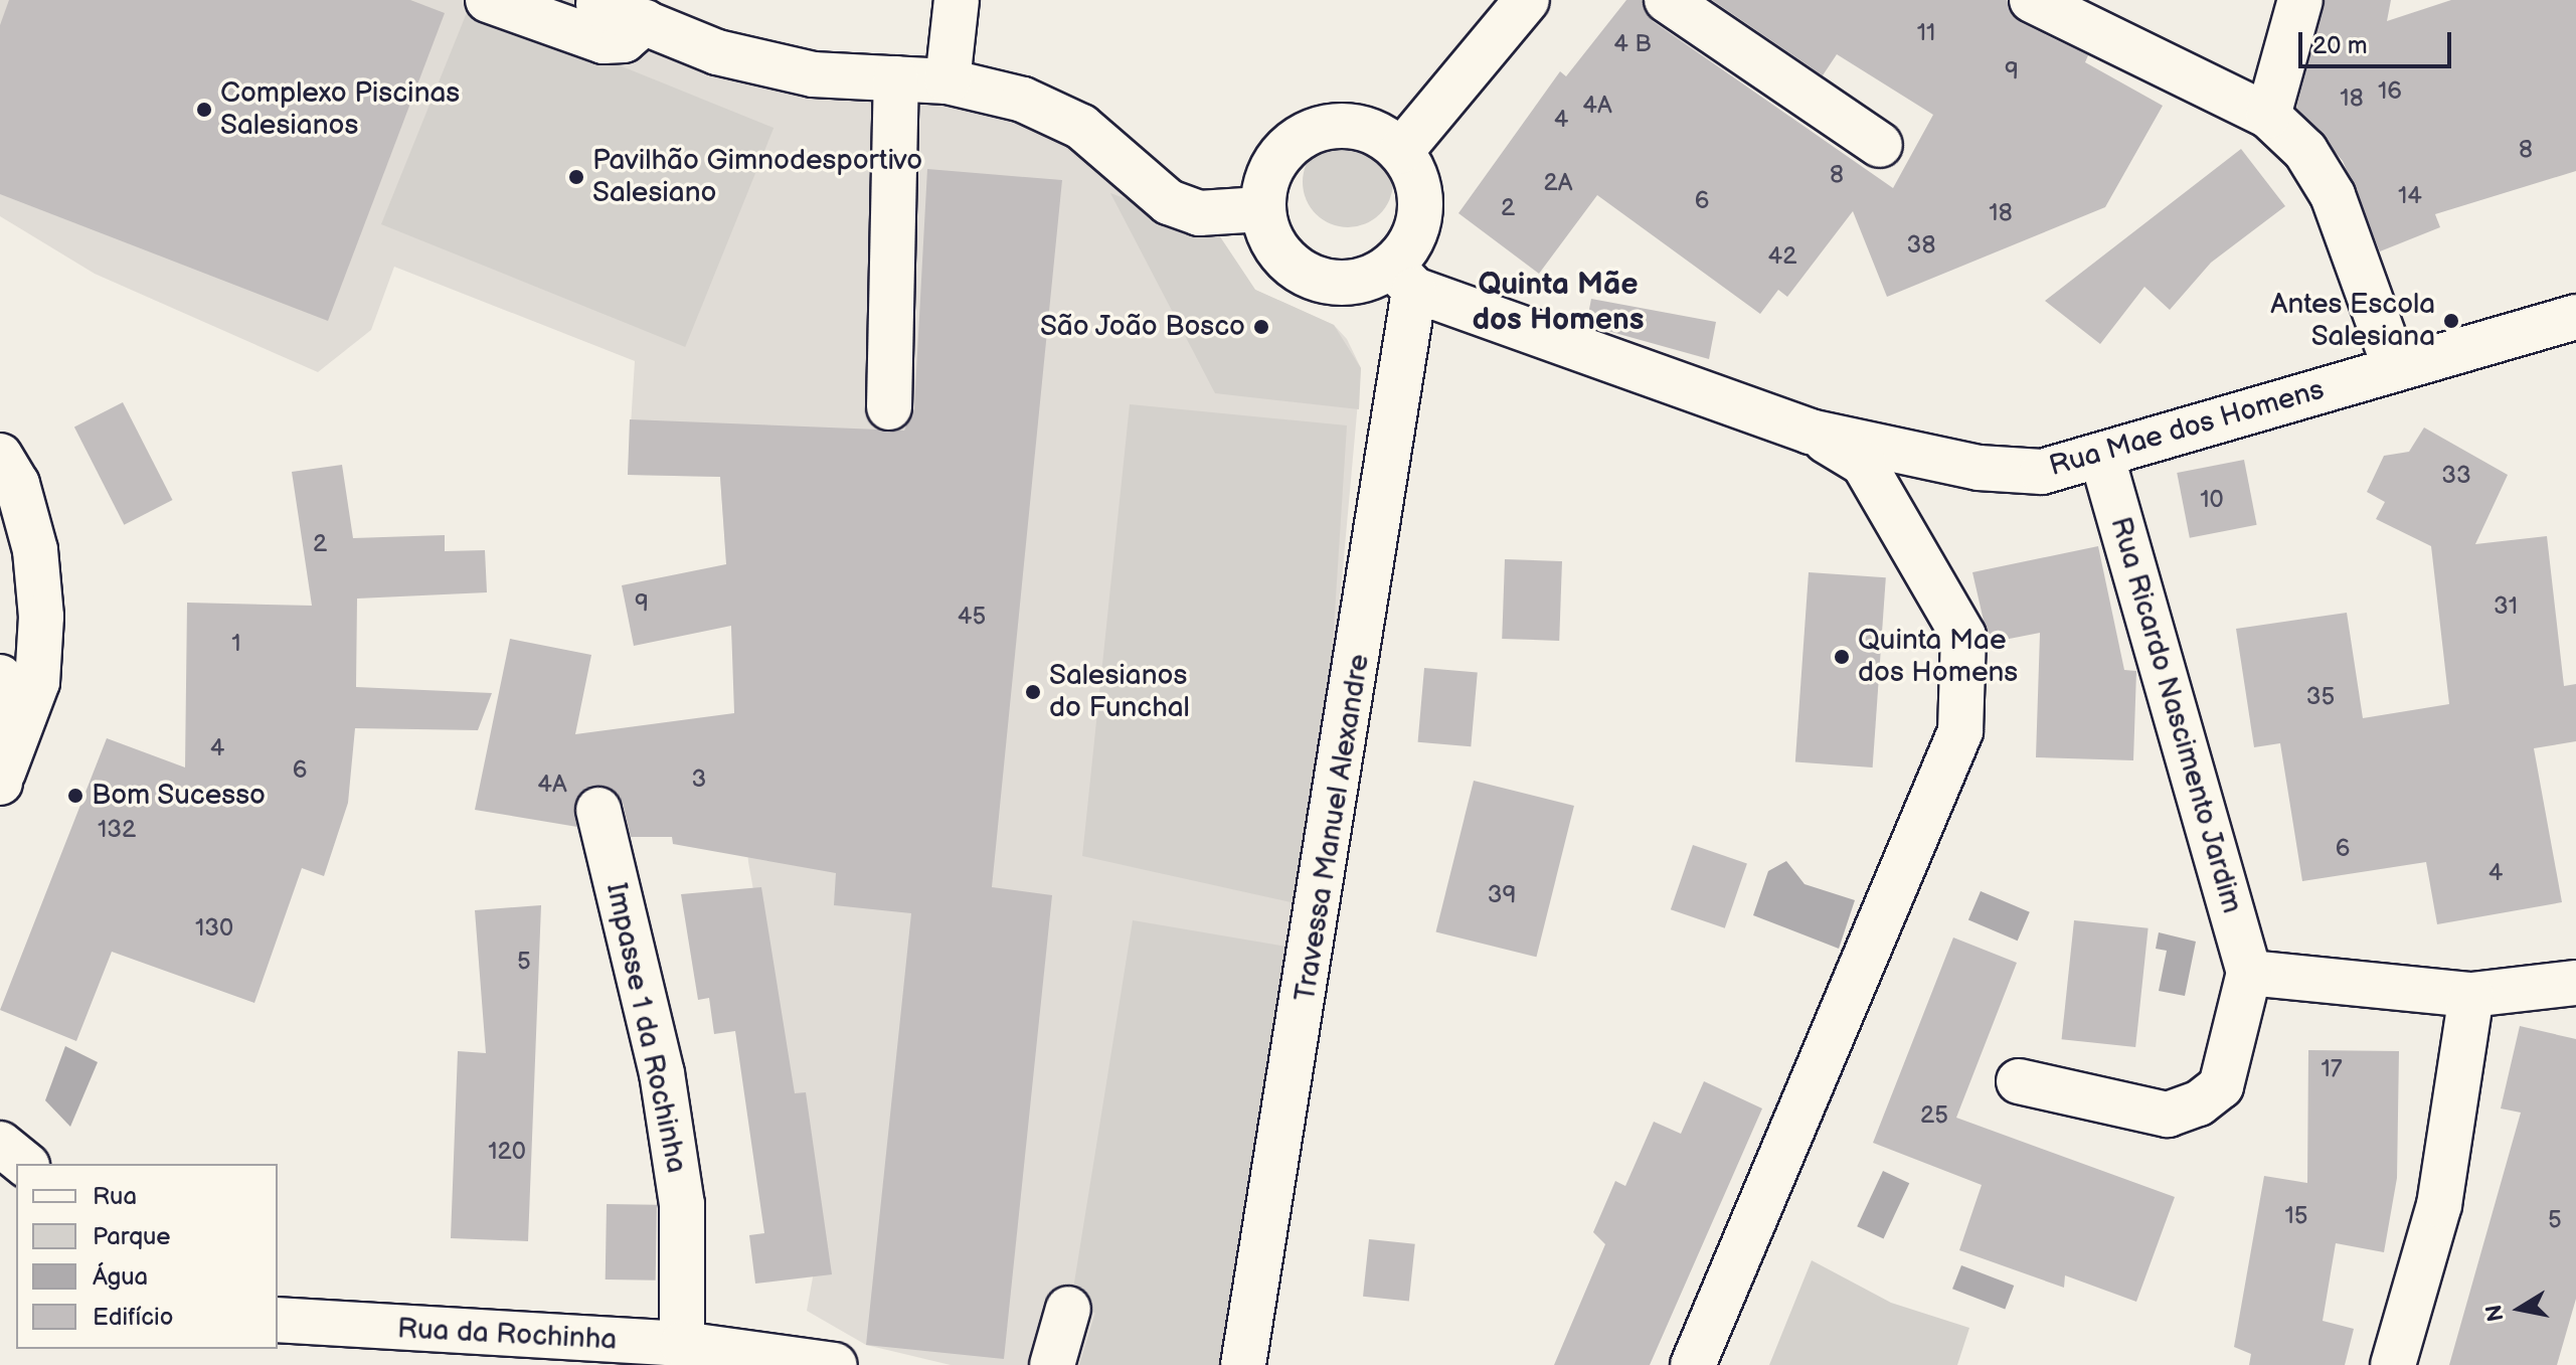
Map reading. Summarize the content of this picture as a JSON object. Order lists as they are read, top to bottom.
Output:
{
  "streets": {
    "street": [
      "Rua Mae dos Homens",
      "Rua Ricardo Nascimento Jardim",
      "Travessa Manuel Alexandre",
      "Impasse 1 da Rochinha",
      "Rua da Rochinha"
    ]
  },
  "crossings": [
    ["Rua Mae dos Homens", "Rua Ricardo Nascimento Jardim"],
    ["Rua Mae dos Homens", "Travessa Manuel Alexandre"],
    ["Impasse 1 da Rochinha", "Rua da Rochinha"]
  ],
  "districts": ["Quinta Mãe dos Homens"],
  "places": [
    "Complexo Piscinas Salesianos",
    "Pavilhão Gimnodesportivo Salesiano",
    "Antes Escola Salesiana",
    "São João Bosco",
    "Quinta Mae dos Homens",
    "Salesianos do Funchal",
    "Bom Sucesso"
  ],
  "house_numbers": [
    "11",
    "4 B",
    "9",
    "16",
    "18",
    "4A",
    "4",
    "8",
    "8",
    "2A",
    "14",
    "6",
    "2",
    "18",
    "38",
    "42",
    "33",
    "10",
    "2",
    "9",
    "31",
    "45",
    "1",
    "35",
    "4",
    "6",
    "3",
    "4A",
    "132",
    "6",
    "4",
    "39",
    "130",
    "5",
    "17",
    "25",
    "120",
    "15",
    "5"
  ],
  "legend": [
    "Rua",
    "Parque",
    "Água",
    "Edifício"
  ],
  "scale_bar": "20 m",
  "north": "left"
}
